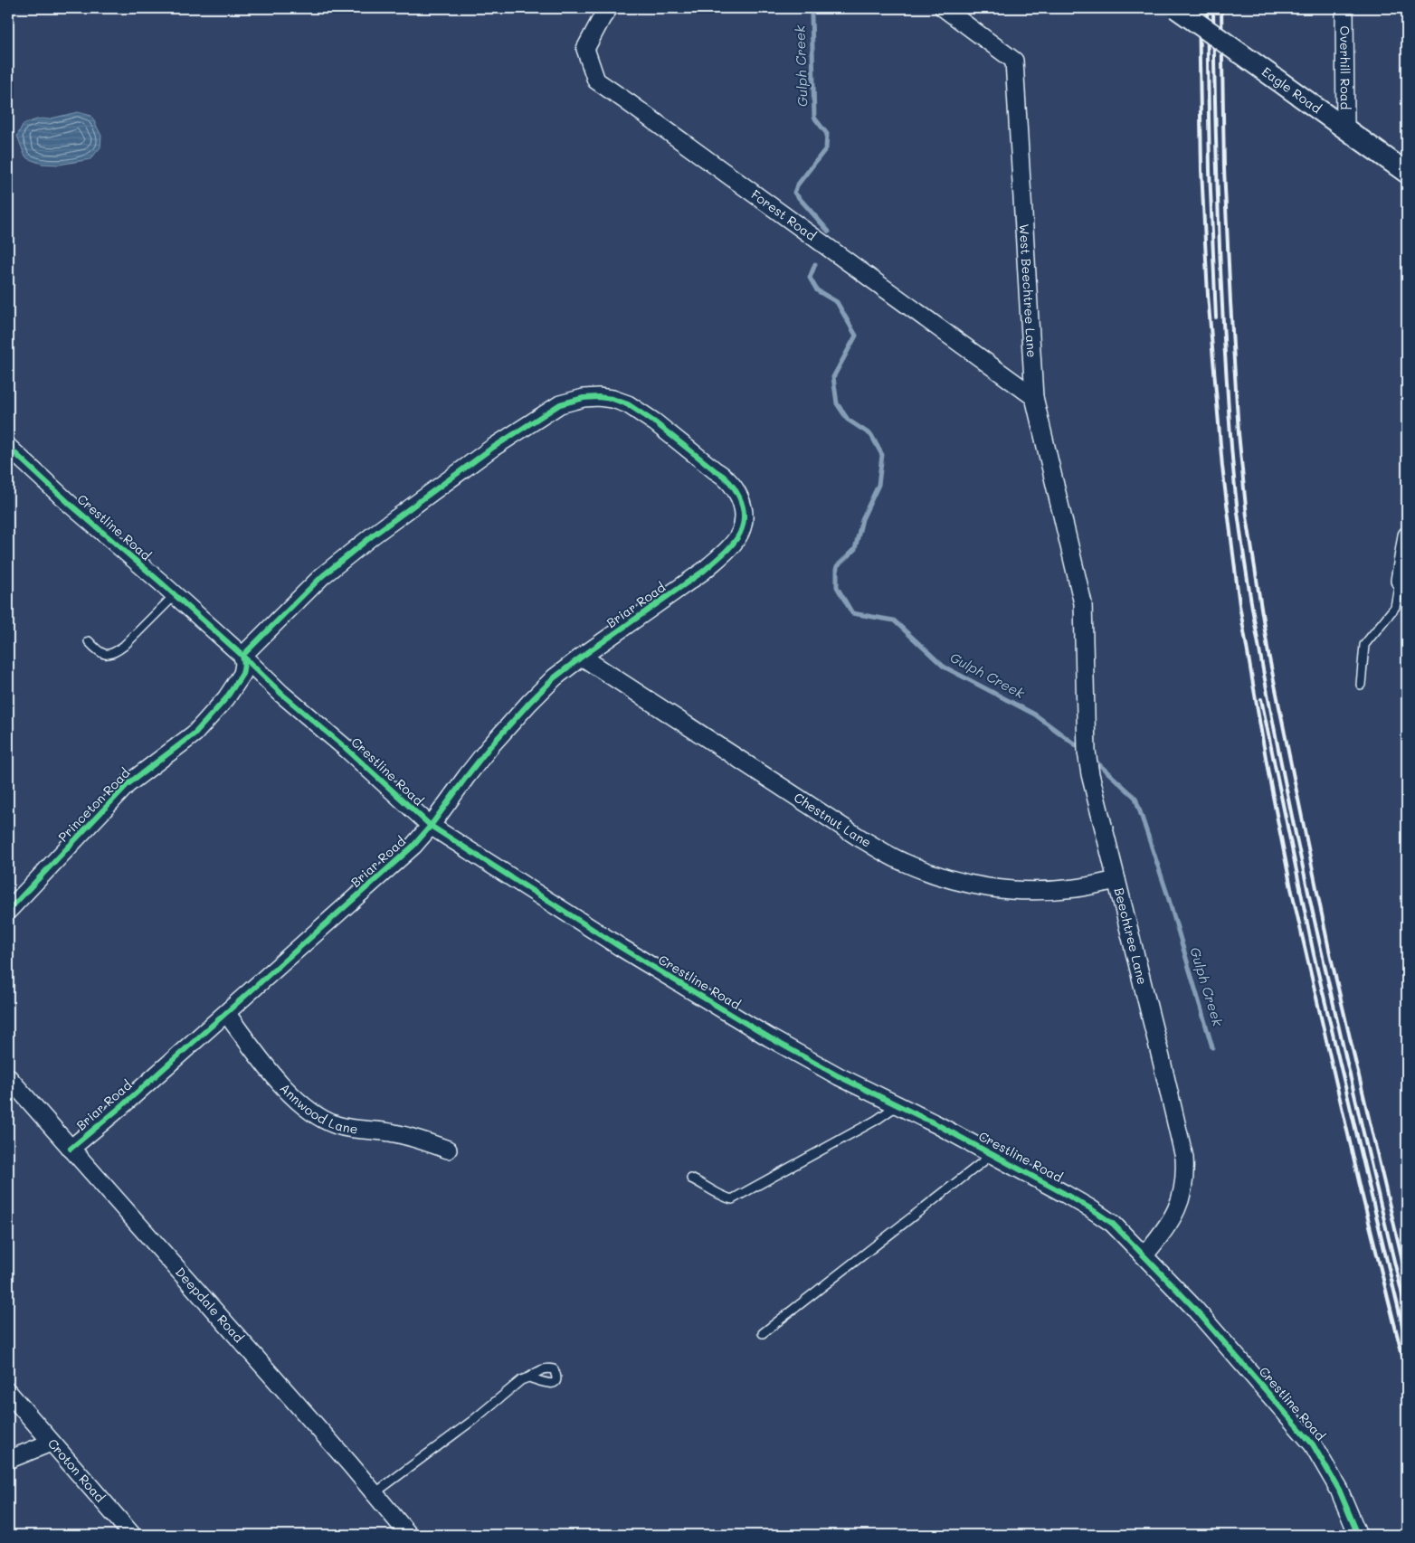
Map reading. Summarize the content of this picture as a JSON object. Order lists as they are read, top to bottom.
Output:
{
  "streets": {
    "street": [
      "Overhill Road",
      "Eagle Road",
      "Forest Road",
      "West Beechtree Lane",
      "Crestline Road",
      "Briar Road",
      "Princeton Road",
      "Chestnut Lane",
      "Beechtree Lane",
      "Annwood Lane",
      "Deepdale Road",
      "Croton Road"
    ]
  },
  "crossings": [
    ["Overhill Road", "Eagle Road"],
    ["Forest Road", "West Beechtree Lane"],
    ["West Beechtree Lane", "Beechtree Lane"],
    ["Crestline Road", "Briar Road"],
    ["Crestline Road", "Princeton Road"],
    ["Crestline Road", "Beechtree Lane"],
    ["Briar Road", "Princeton Road"],
    ["Briar Road", "Chestnut Lane"],
    ["Briar Road", "Annwood Lane"],
    ["Briar Road", "Deepdale Road"],
    ["Chestnut Lane", "Beechtree Lane"]
  ],
  "water": ["Gulph Creek"]
}
